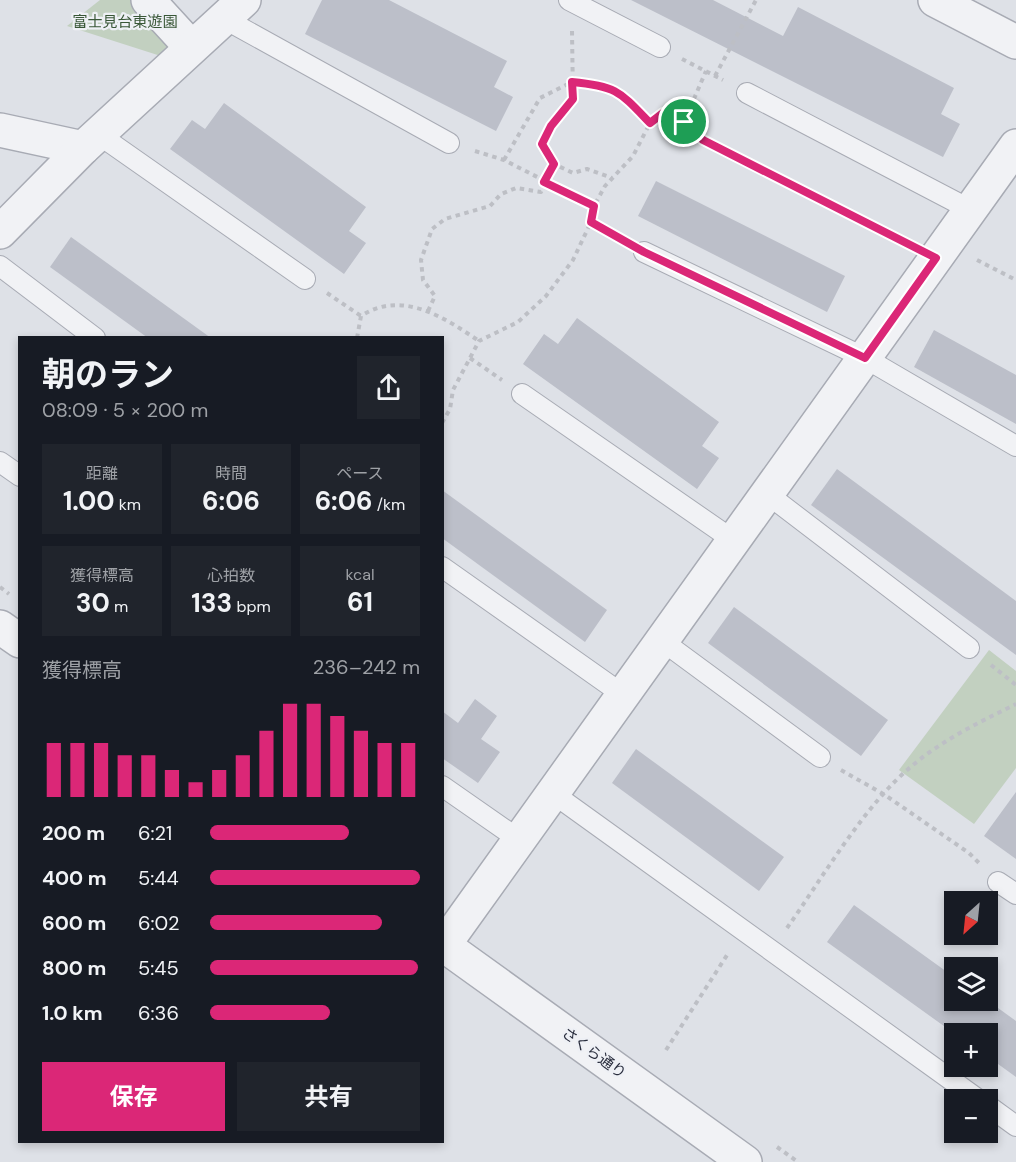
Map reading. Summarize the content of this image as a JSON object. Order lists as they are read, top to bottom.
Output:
{
  "streets": {
    "street": ["さくら通り"]
  },
  "parks": ["富士見台東遊園"],
  "north": "bottom left",
  "page": {
    "heading": ["朝のラン", "08:09 · 5 × 200 m"],
    "stats": [
      ["距離", "1.00 km"],
      ["時間", "6:06"],
      ["ペース", "6:06 /km"],
      ["獲得標高", "30 m"],
      ["心拍数", "133 bpm"],
      ["kcal", "61"]
    ],
    "chart": ["獲得標高", "236–242 m"],
    "list": [
      {
        "name": "200 m",
        "note": "6:21"
      },
      {
        "name": "400 m",
        "note": "5:44"
      },
      {
        "name": "600 m",
        "note": "6:02"
      },
      {
        "name": "800 m",
        "note": "5:45"
      },
      {
        "name": "1.0 km",
        "note": "6:36"
      }
    ],
    "map_buttons": ["+", "−"],
    "buttons": ["保存", "共有"]
  }
}
